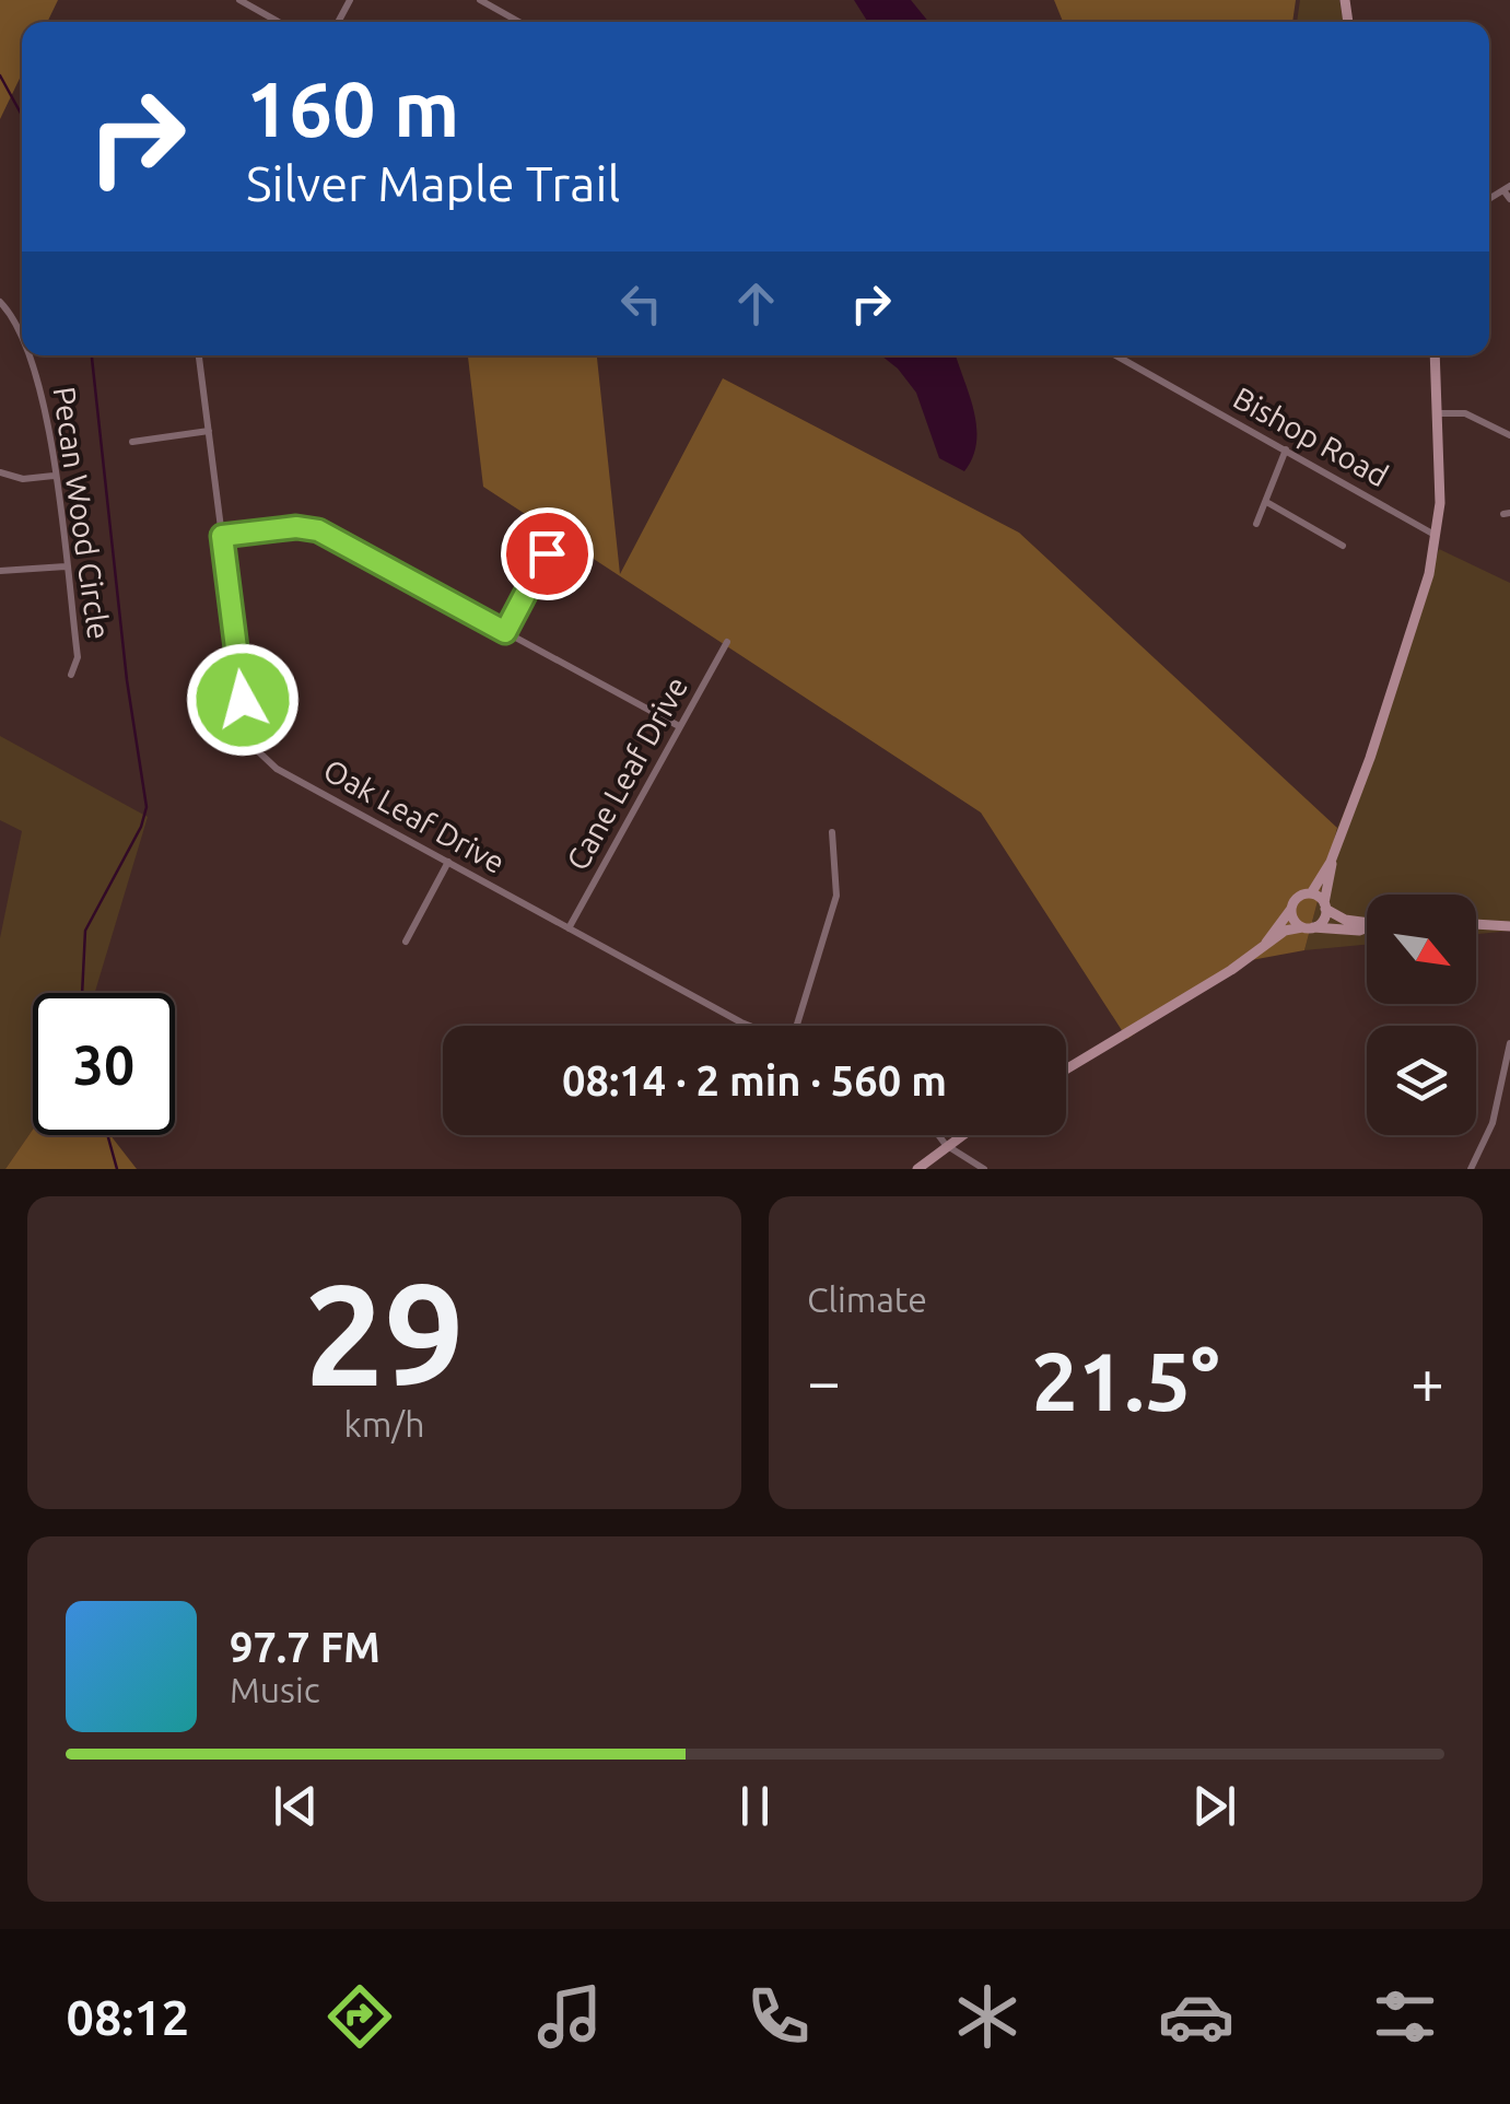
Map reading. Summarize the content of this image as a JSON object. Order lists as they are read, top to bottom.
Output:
{
  "streets": {
    "street": [
      "Bishop Road",
      "Pecan Wood Circle",
      "Cane Leaf Drive",
      "Oak Leaf Drive"
    ]
  },
  "crossings": [
    ["Cane Leaf Drive", "Oak Leaf Drive"]
  ],
  "north": "bottom right",
  "page": {
    "turn": ["160 m", "Silver Maple Trail"],
    "limit": "30",
    "trip": "08:14 · 2 min · 560 m",
    "tile": [
      ["29", "km/h"],
      "Climate"
    ],
    "heat": ["−", "21.5°", "+"],
    "song": ["97.7 FM", "Music"],
    "tabs": "08:12"
  }
}
